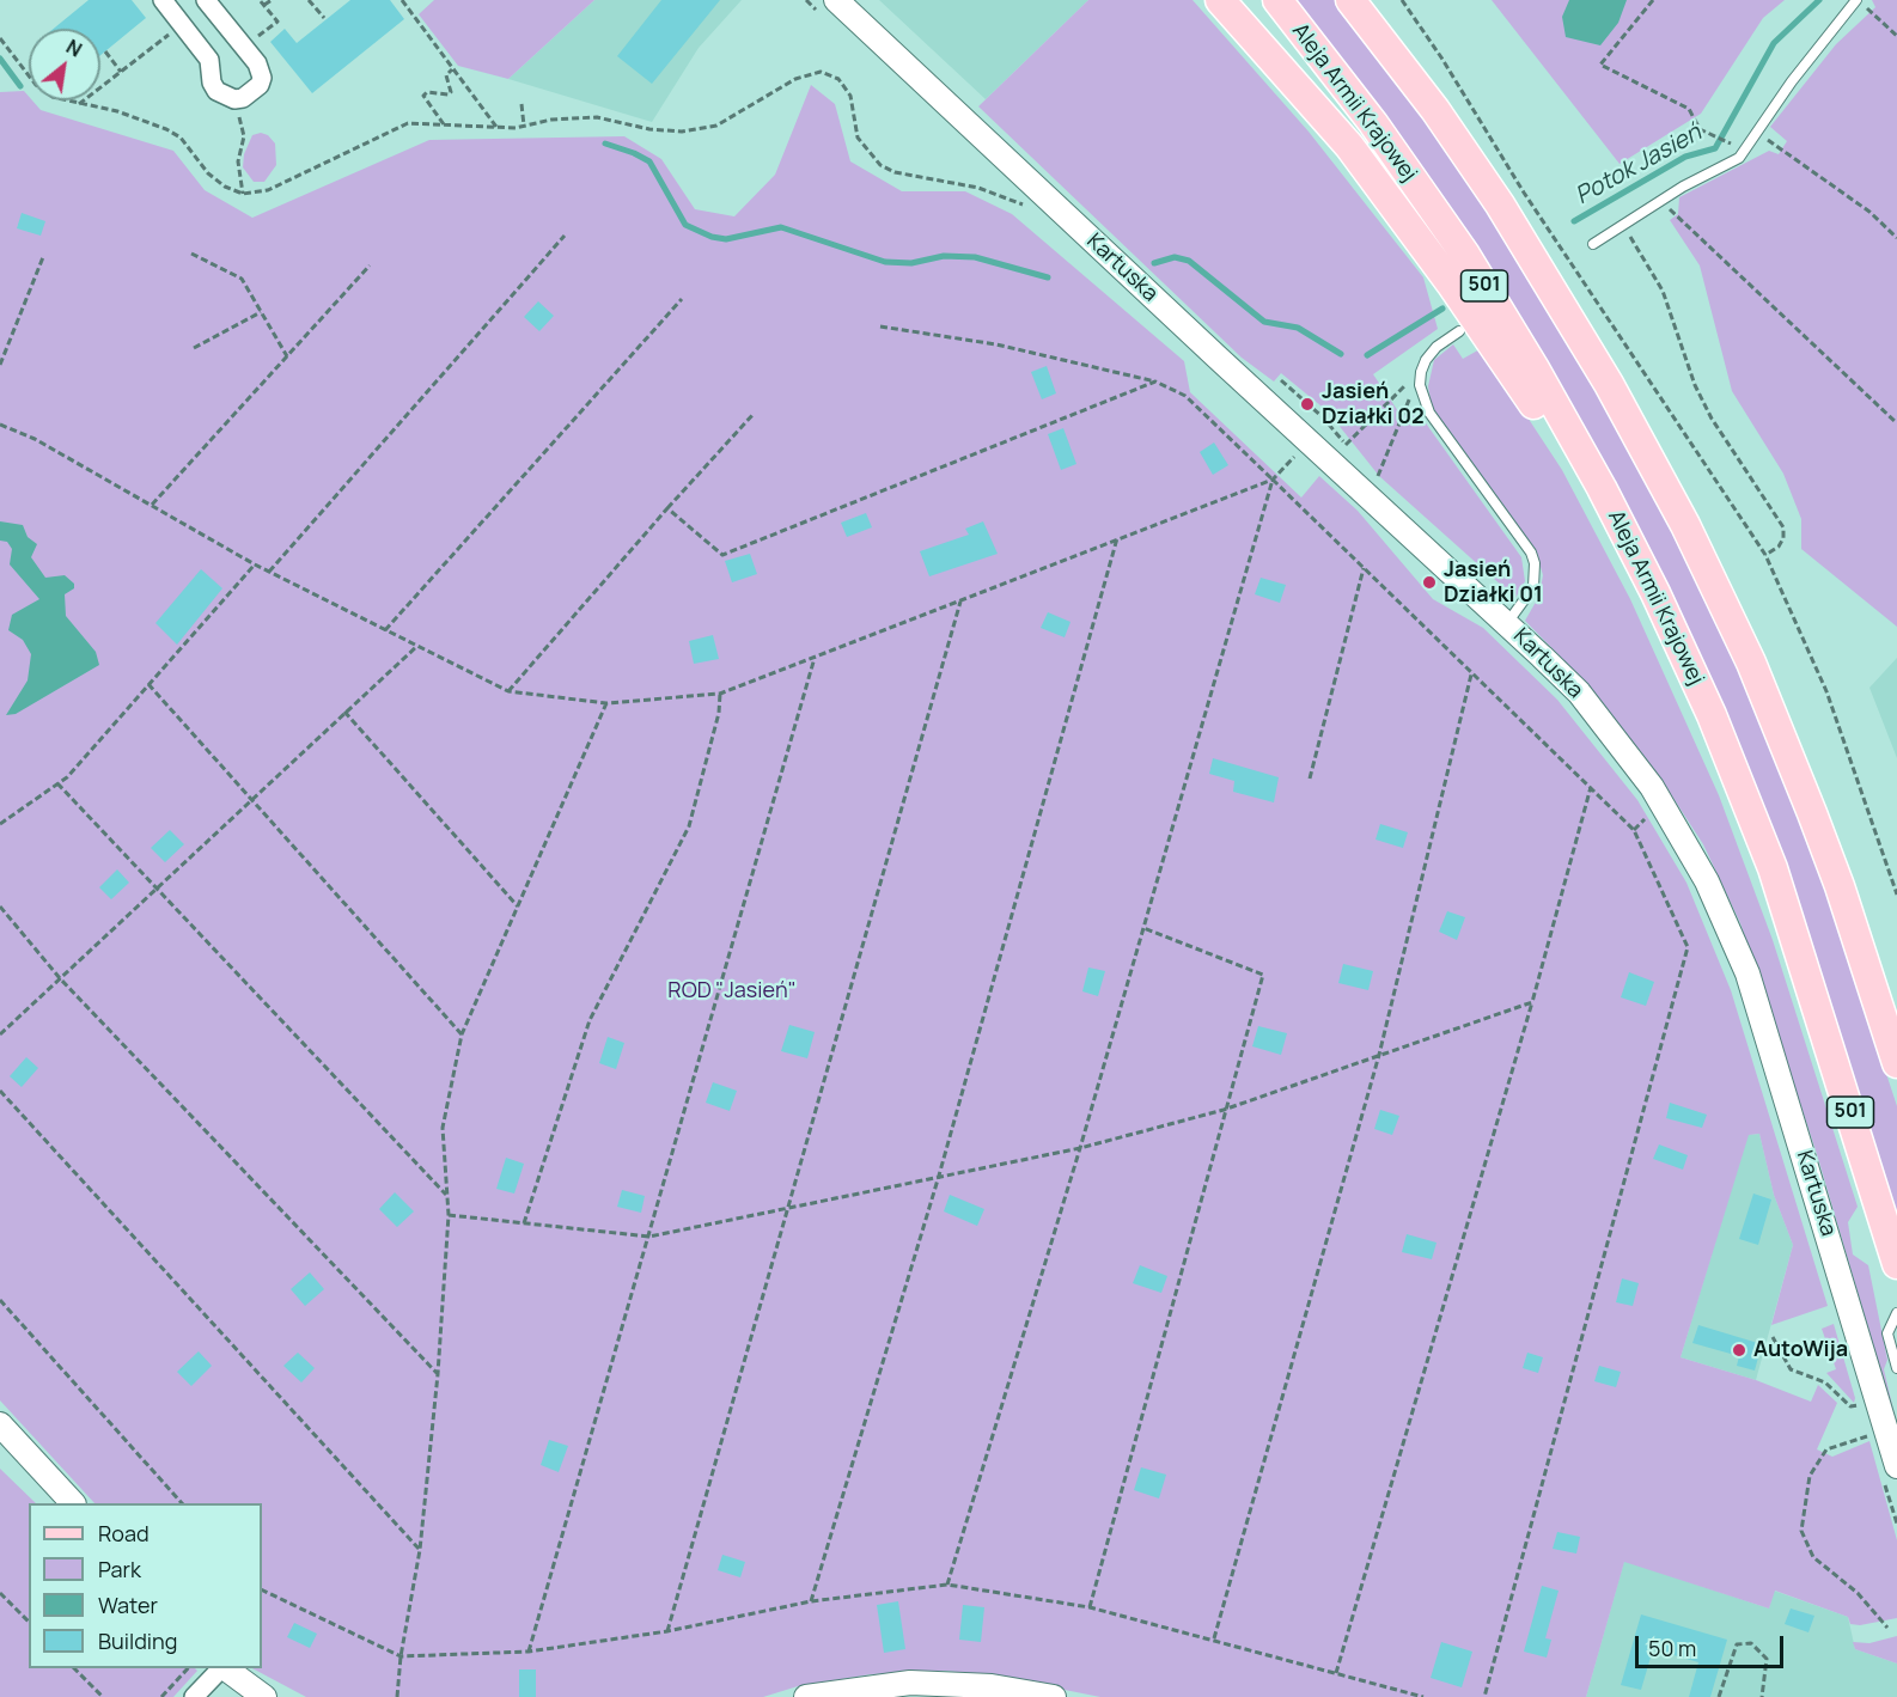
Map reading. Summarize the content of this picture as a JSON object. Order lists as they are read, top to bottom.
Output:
{
  "streets": {
    "main road": ["Aleja Armii Krajowej", "501"],
    "street": ["Kartuska"]
  },
  "water": ["Potok Jasień"],
  "parks": ["ROD \"Jasień\""],
  "places": ["Jasień Działki 02", "Jasień Działki 01", "AutoWija"],
  "legend": [
    "Road",
    "Park",
    "Water",
    "Building"
  ],
  "scale_bar": "50 m",
  "north": "top right"
}
